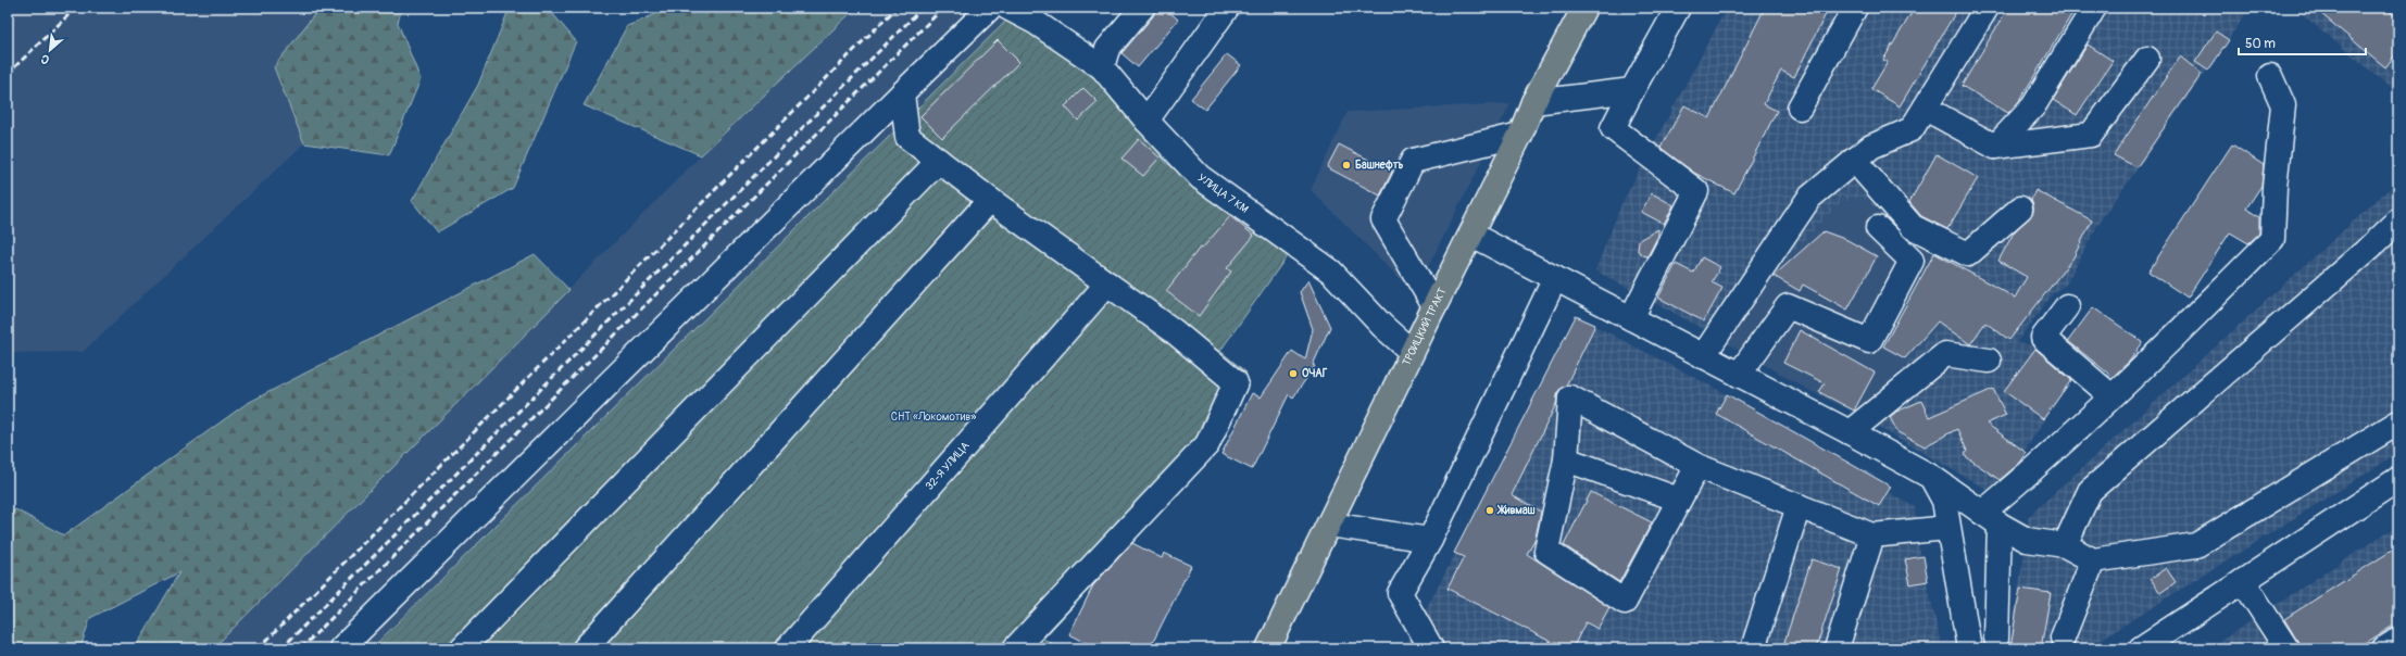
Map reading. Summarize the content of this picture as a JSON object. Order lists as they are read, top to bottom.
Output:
{
  "streets": {
    "main road": ["ТРОИЦКИЙ ТРАКТ"],
    "street": ["УЛИЦА 7 КМ", "32-Я УЛИЦА"]
  },
  "crossings": [
    ["УЛИЦА 7 КМ", "ТРОИЦКИЙ ТРАКТ"]
  ],
  "parks": ["СНТ «Локомотив»"],
  "places": ["Башнефть", "ОЧАГ", "Живмаш"],
  "scale_bar": "50 m",
  "north": "bottom left"
}
